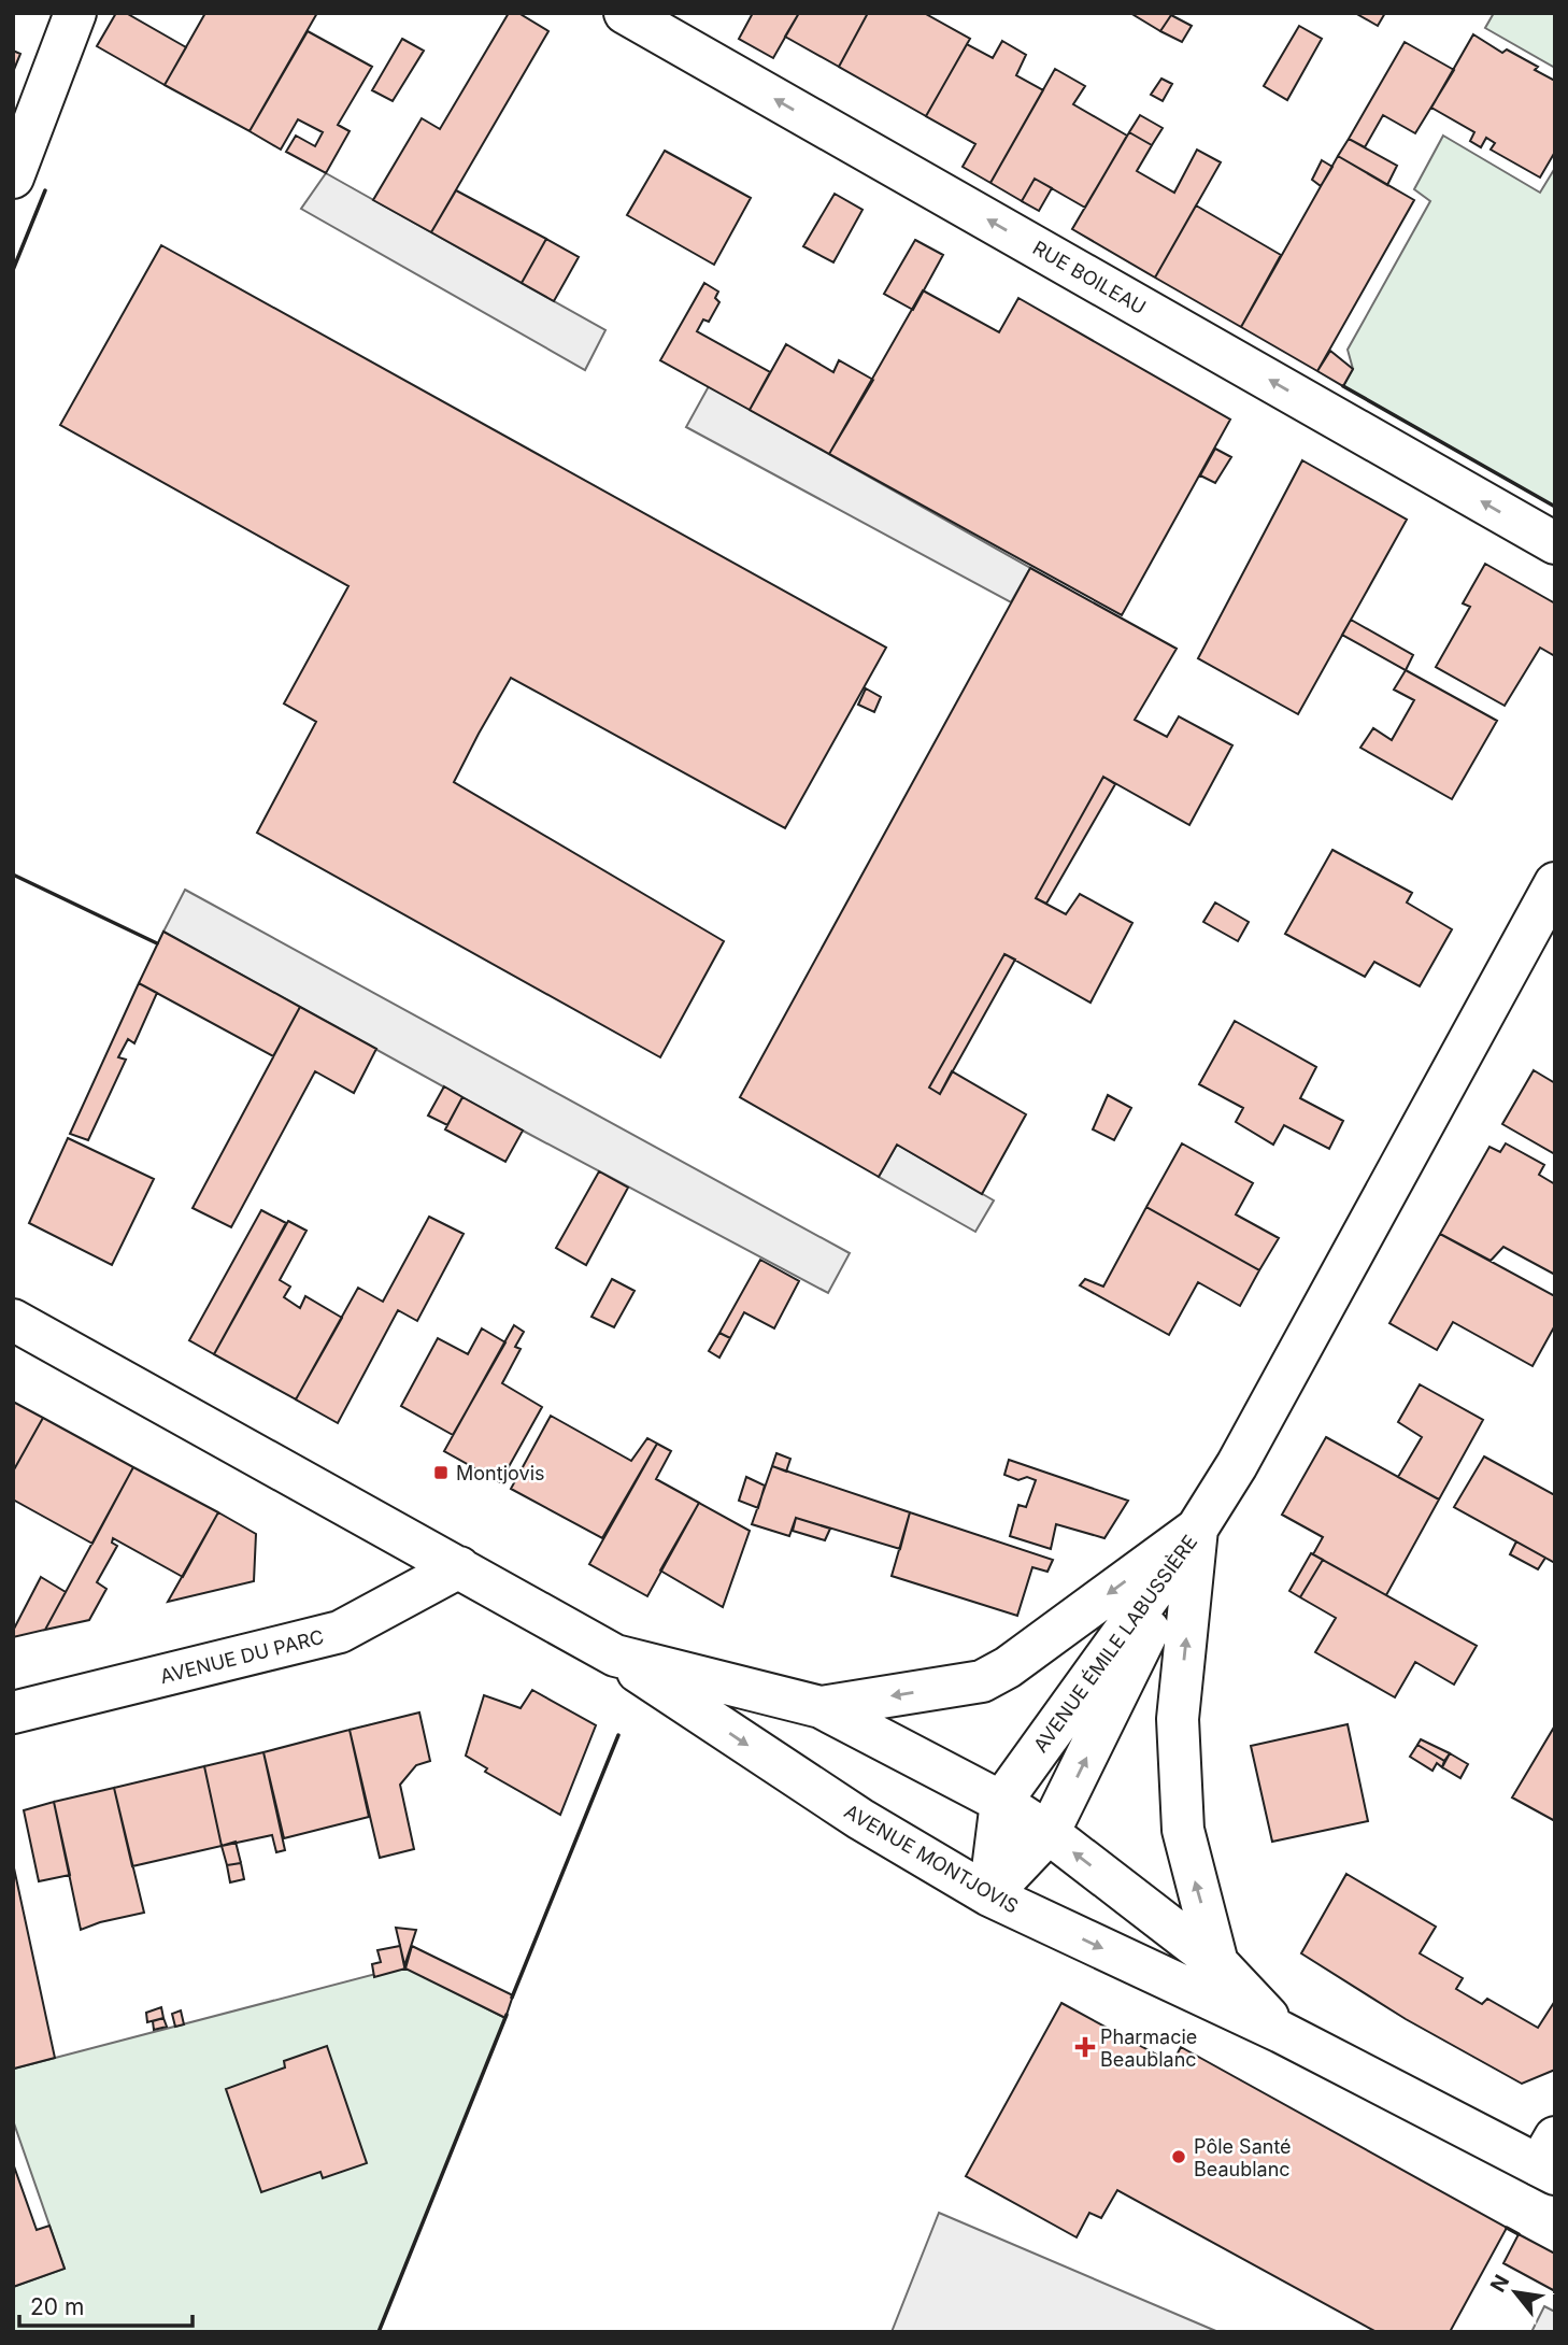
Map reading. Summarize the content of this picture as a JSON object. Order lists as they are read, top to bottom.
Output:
{
  "streets": {
    "street": [
      "RUE BOILEAU",
      "AVENUE ÉMILE LABUSSIÈRE",
      "AVENUE DU PARC",
      "AVENUE MONTJOVIS"
    ]
  },
  "crossings": [
    ["AVENUE ÉMILE LABUSSIÈRE", "AVENUE MONTJOVIS"]
  ],
  "one_way": ["RUE BOILEAU"],
  "places": {
    "transit": ["Montjovis"],
    "health": ["Pharmacie Beaublanc"],
    "other": ["Pôle Santé Beaublanc"]
  },
  "scale_bar": "20 m",
  "north": "top left"
}
